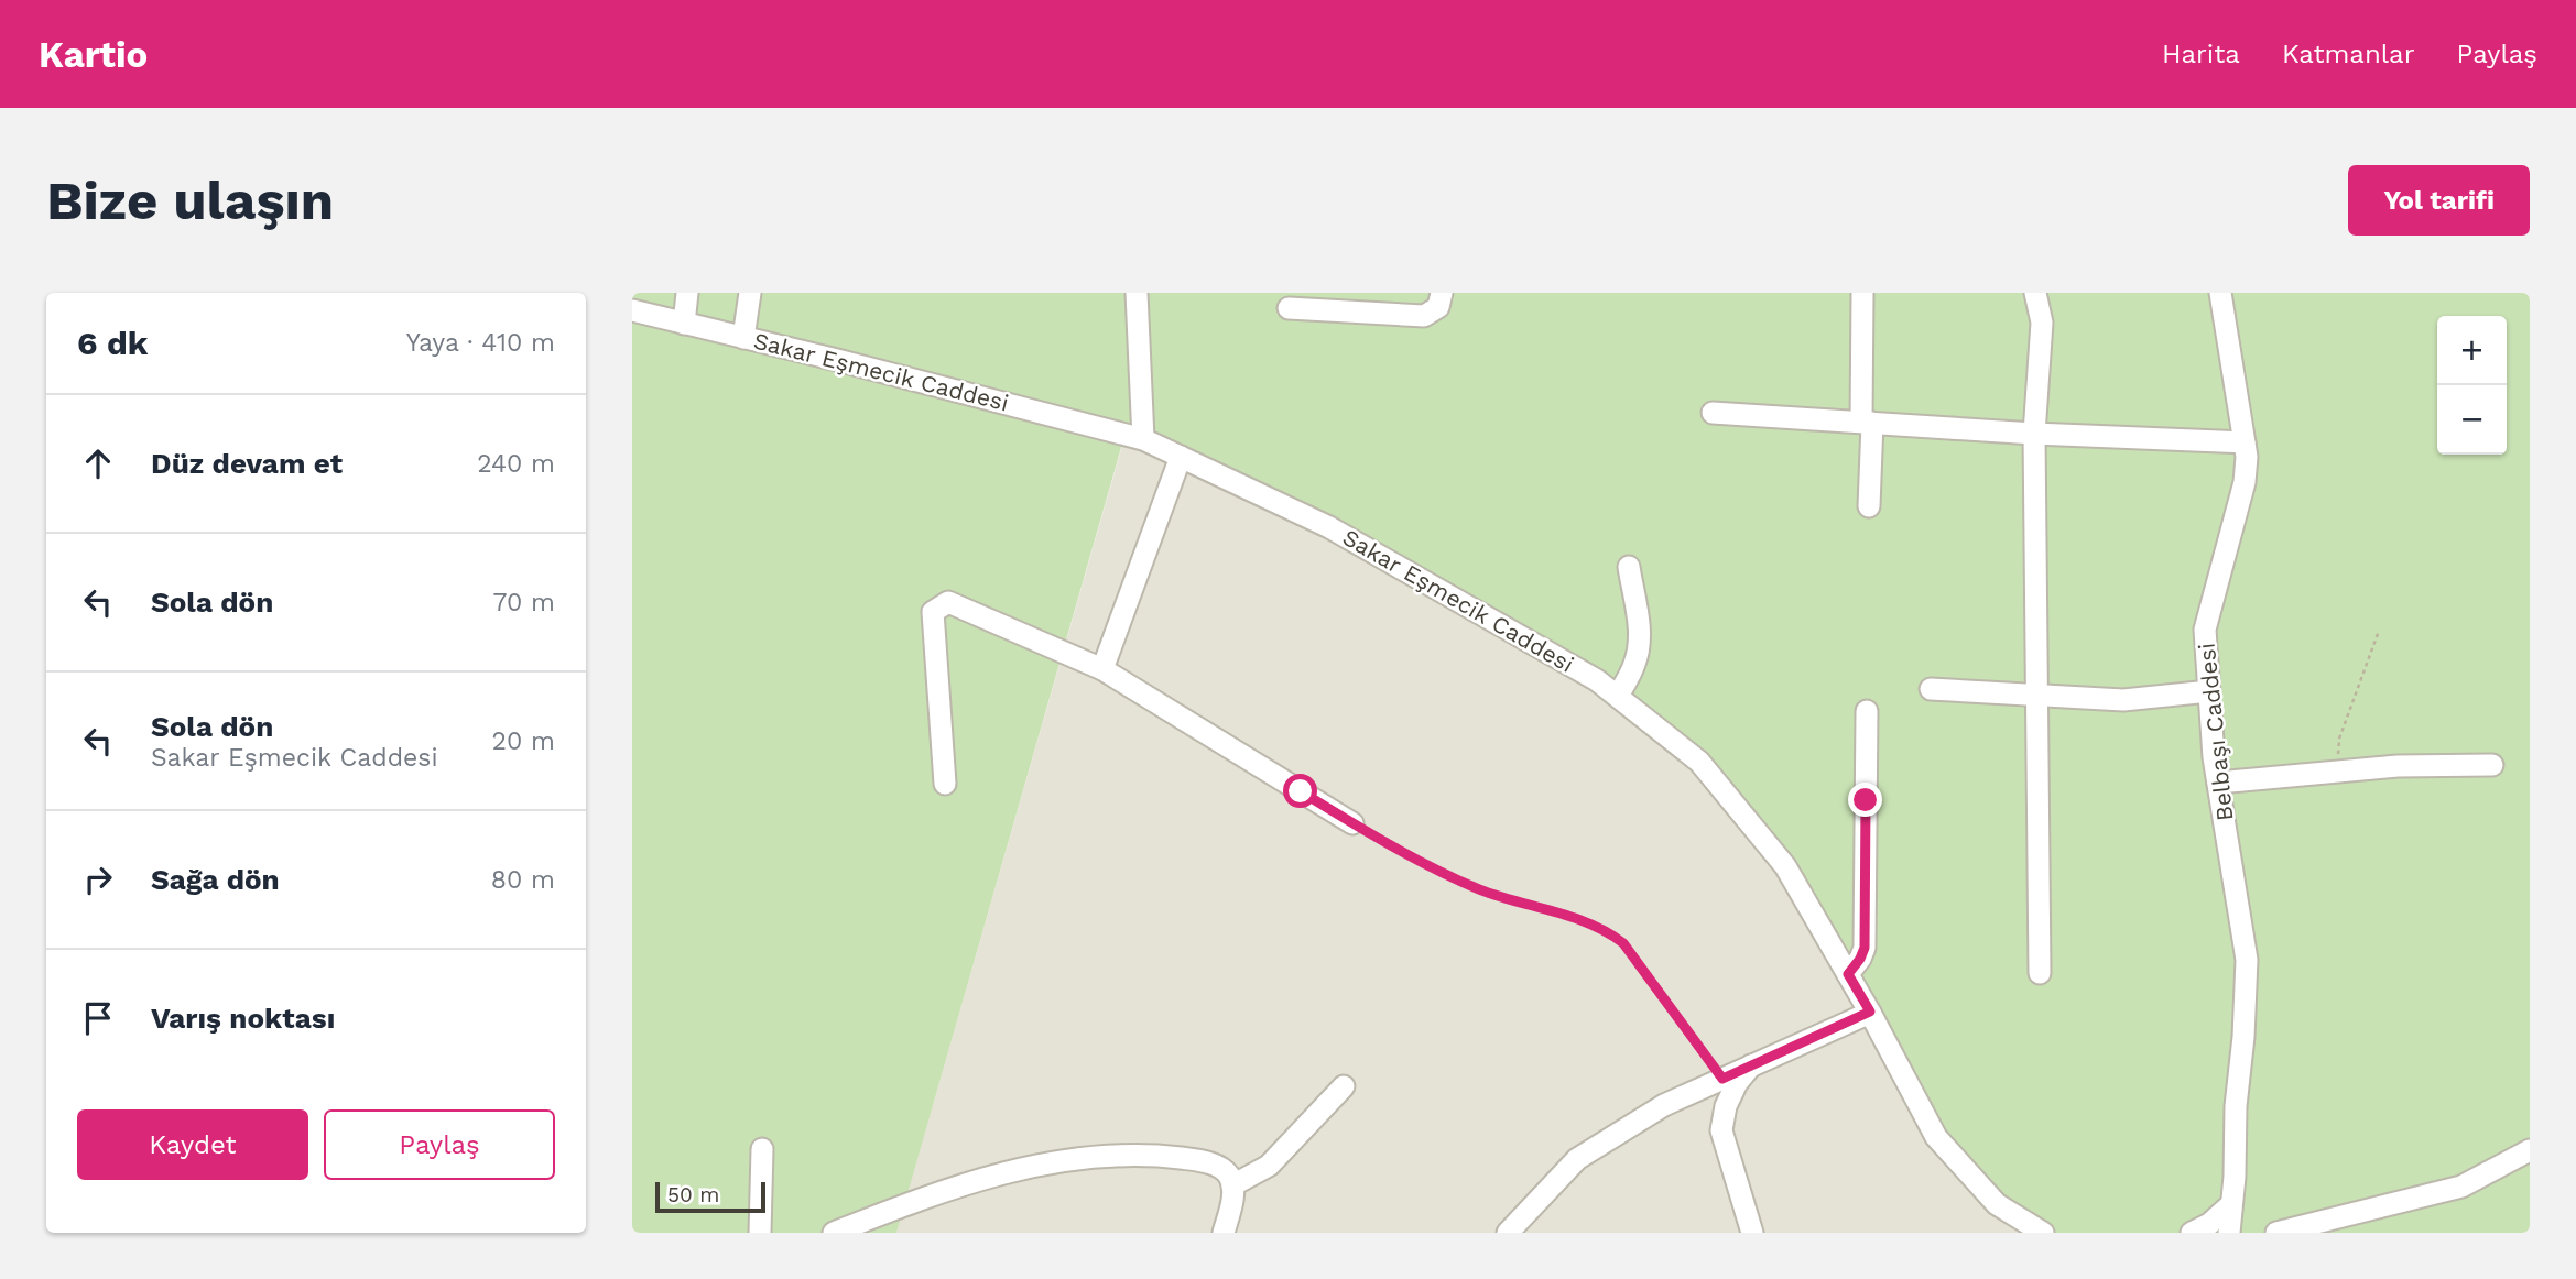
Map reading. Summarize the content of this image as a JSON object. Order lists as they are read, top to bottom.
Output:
{
  "streets": {
    "street": ["Sakar Eşmecik Caddesi", "Belbaşı Caddesi"]
  },
  "scale_bar": "50 m",
  "page": {
    "header": "Kartio",
    "nav": ["Harita", "Katmanlar", "Paylaş"],
    "buttons": [
      "Yol tarifi",
      ["Kaydet", "Paylaş"]
    ],
    "title": "Bize ulaşın",
    "heading": ["6 dk", "Yaya · 410 m"],
    "map_buttons": ["+", "−"],
    "list": [
      ["Düz devam et", "240 m"],
      ["Sola dön", "70 m"],
      ["Sola dön", "Sakar Eşmecik Caddesi", "20 m"],
      ["Sağa dön", "80 m"],
      "Varış noktası"
    ],
    "scale": "50 m"
  }
}
